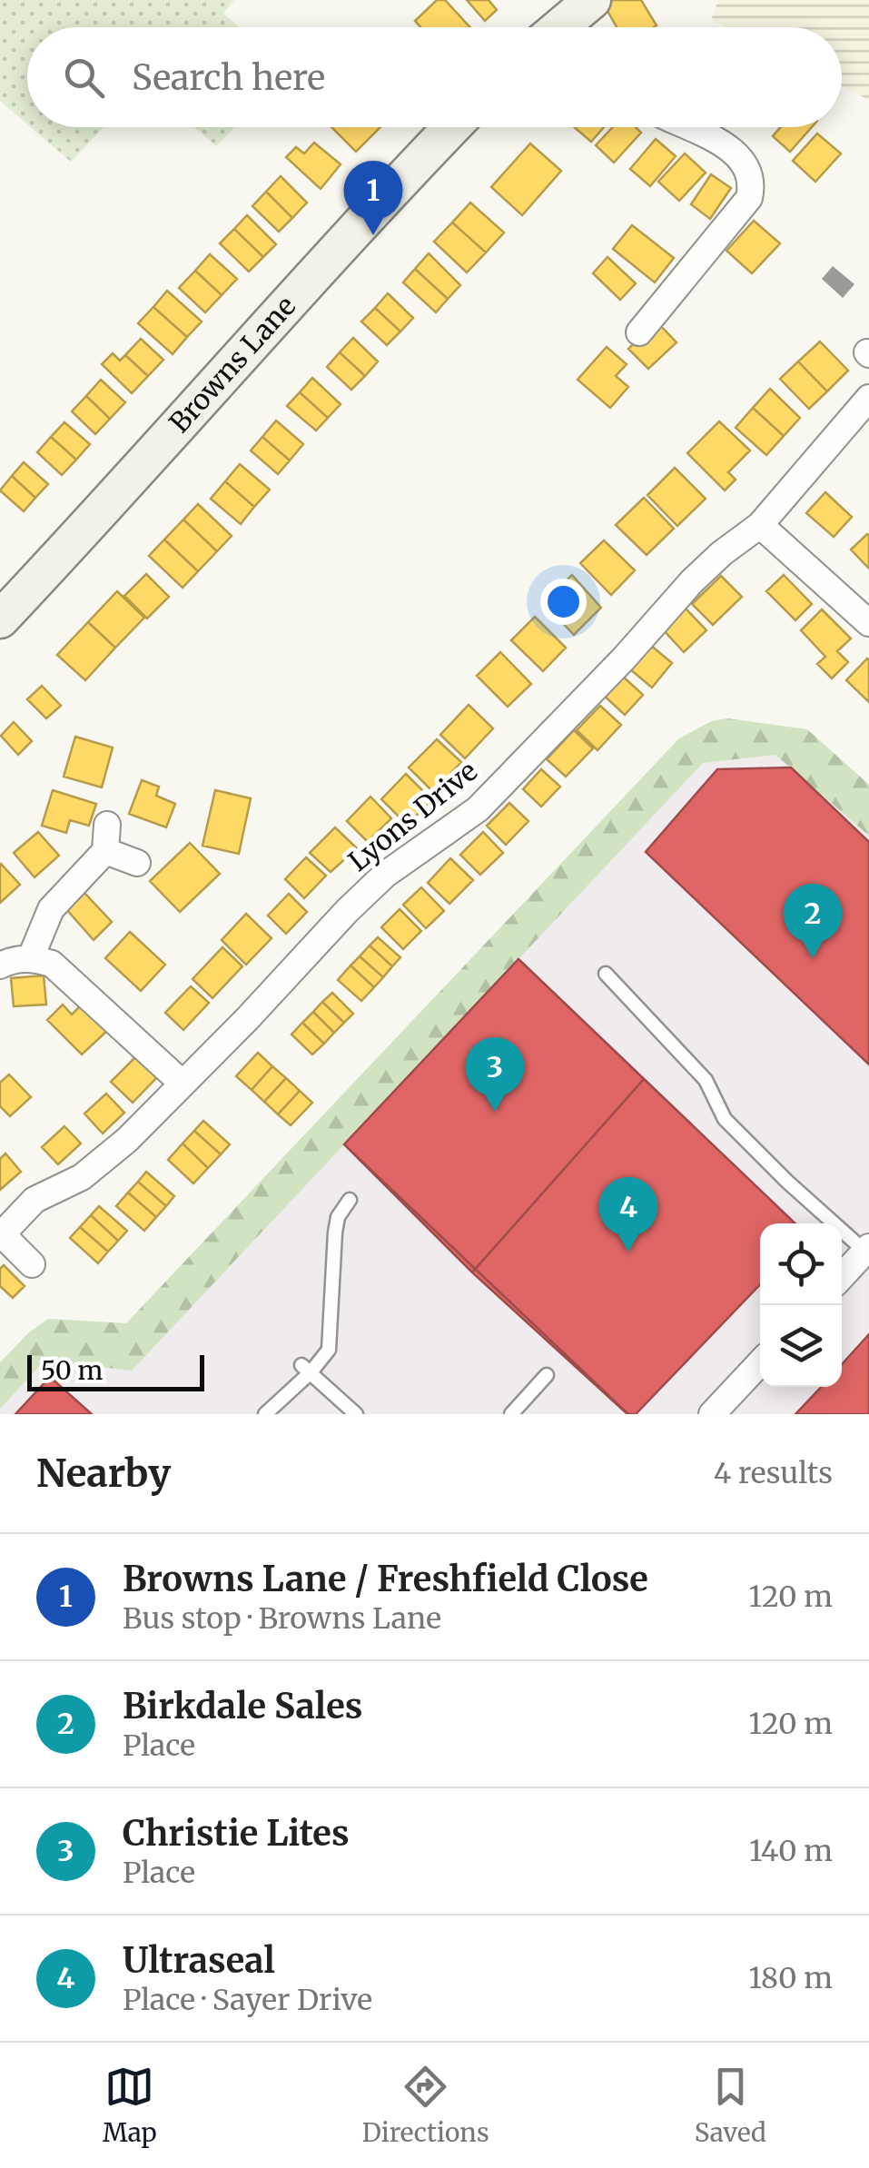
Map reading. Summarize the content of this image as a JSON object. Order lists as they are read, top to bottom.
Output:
{
  "streets": {
    "street": ["Browns Lane", "Lyons Drive"]
  },
  "scale_bar": "50 m",
  "page": {
    "search": "Search here",
    "pins": [
      "1",
      "2",
      "3",
      "4"
    ],
    "scale": "50 m",
    "heading": ["Nearby", "4 results"],
    "list": [
      {
        "mark": "1",
        "name": "Browns Lane / Freshfield Close",
        "note": "Bus stop · Browns Lane",
        "value": "120 m"
      },
      {
        "mark": "2",
        "name": "Birkdale Sales",
        "note": "Place",
        "value": "120 m"
      },
      {
        "mark": "3",
        "name": "Christie Lites",
        "note": "Place",
        "value": "140 m"
      },
      {
        "mark": "4",
        "name": "Ultraseal",
        "note": "Place · Sayer Drive",
        "value": "180 m"
      }
    ],
    "nav": ["Map", "Directions", "Saved"]
  }
}
